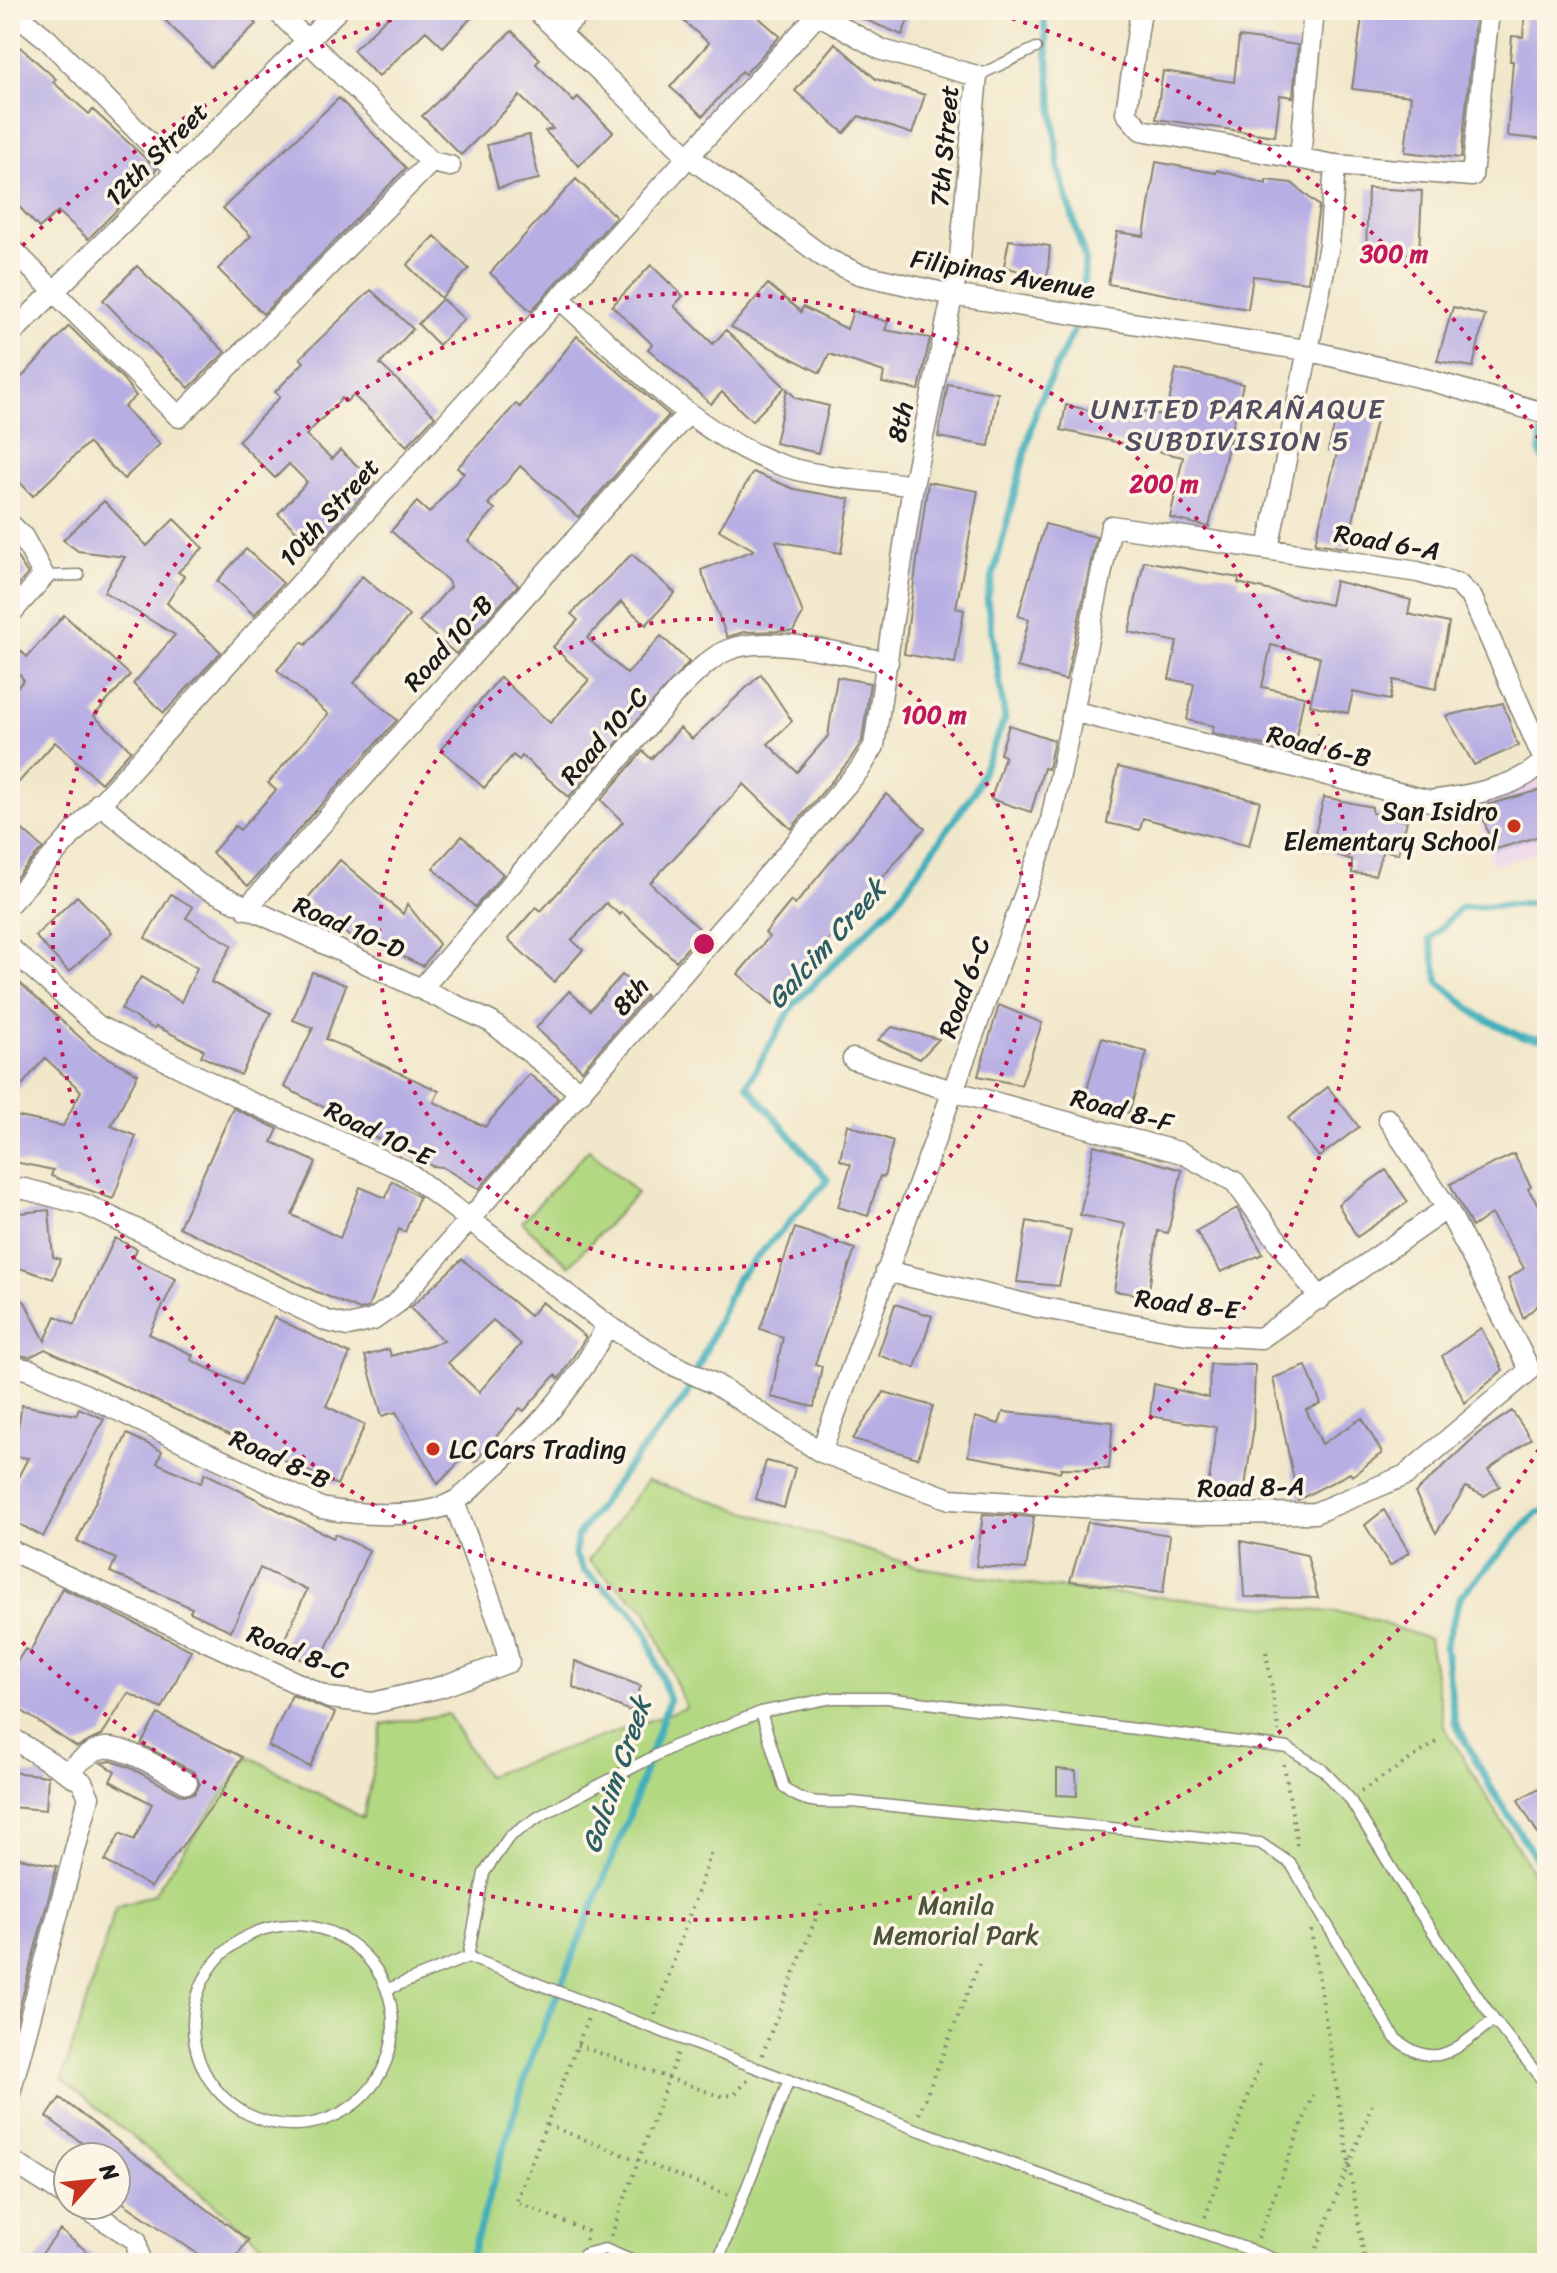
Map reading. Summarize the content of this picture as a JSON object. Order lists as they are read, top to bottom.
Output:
{
  "streets": {
    "street": [
      "7th Street",
      "12th Street",
      "Filipinas Avenue",
      "8th",
      "10th Street",
      "Road 6-A",
      "Road 10-B",
      "Road 10-C",
      "Road 6-B",
      "Road 10-D",
      "Road 6-C",
      "Road 8-F",
      "Road 10-E",
      "Road 8-E",
      "Road 8-B",
      "Road 8-A",
      "Road 8-C"
    ]
  },
  "crossings": [
    ["7th Street", "Filipinas Avenue"],
    ["7th Street", "8th"],
    ["7th Street", "10th Street"],
    ["Filipinas Avenue", "8th"],
    ["Filipinas Avenue", "10th Street"],
    ["8th", "Road 10-C"],
    ["8th", "Road 10-D"],
    ["8th", "Road 10-E"],
    ["10th Street", "Road 10-D"],
    ["Road 6-A", "Road 6-B"],
    ["Road 6-A", "Road 6-C"],
    ["Road 10-B", "Road 10-D"],
    ["Road 10-C", "Road 10-D"],
    ["Road 6-B", "Road 6-C"],
    ["Road 6-C", "Road 8-F"],
    ["Road 6-C", "Road 8-E"],
    ["Road 6-C", "Road 8-A"],
    ["Road 8-F", "Road 8-E"],
    ["Road 10-E", "Road 8-B"],
    ["Road 10-E", "Road 8-A"],
    ["Road 8-E", "Road 8-A"],
    ["Road 8-B", "Road 8-C"]
  ],
  "districts": ["UNITED PARAÑAQUE SUBDIVISION 5"],
  "water": ["Galcim Creek"],
  "parks": ["Manila Memorial Park"],
  "places": ["San Isidro Elementary School", "LC Cars Trading"],
  "north": "top right",
  "rings": ["300 m", "200 m", "100 m"]
}
